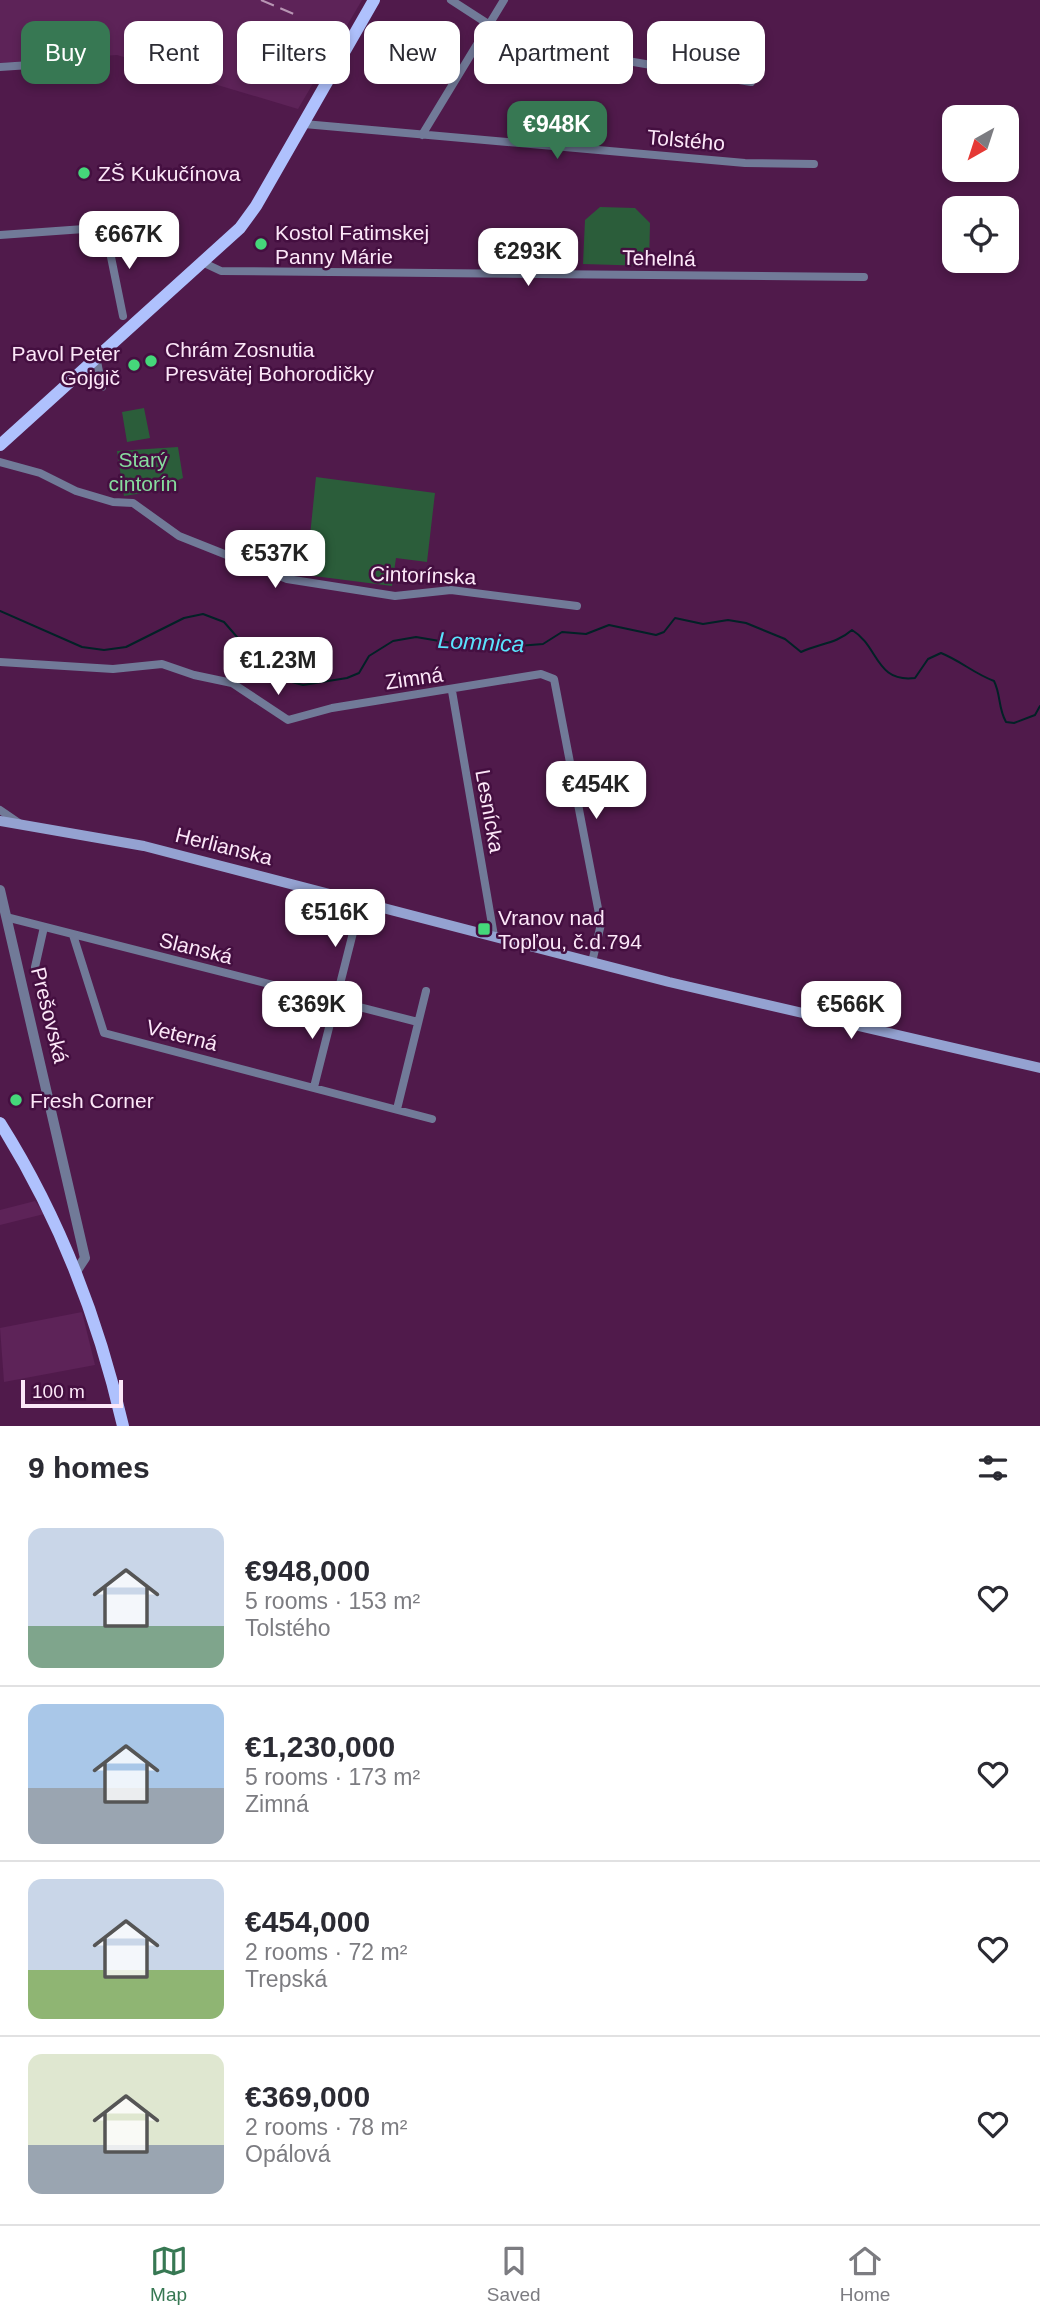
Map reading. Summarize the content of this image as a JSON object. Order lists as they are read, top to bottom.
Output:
{
  "streets": {
    "main road": ["Herlianska"],
    "street": [
      "Tolstého",
      "Tehelná",
      "Cintorínska",
      "Zimná",
      "Lesnícka",
      "Slanská",
      "Prešovská",
      "Veterná"
    ]
  },
  "crossings": [
    ["Zimná", "Lesnícka"],
    ["Zimná", "Herlianska"],
    ["Lesnícka", "Herlianska"],
    ["Slanská", "Prešovská"],
    ["Slanská", "Veterná"]
  ],
  "water": ["Lomnica"],
  "parks": ["Starý cintorín"],
  "places": {
    "other": [
      "ZŠ Kukučínova",
      "Kostol Fatimskej Panny Márie",
      "Chrám Zosnutia Presvätej Bohorodičky",
      "Pavol Peter Gojgič",
      "Fresh Corner"
    ],
    "transit": ["Vranov nad Topľou, č.d.794"]
  },
  "scale_bar": "100 m",
  "north": "bottom left",
  "page": {
    "chip": [
      "Buy",
      "Rent",
      "Filters",
      "New",
      "Apartment",
      "House"
    ],
    "price": [
      "€948K",
      "€667K",
      "€293K",
      "€537K",
      "€1.23M",
      "€454K",
      "€516K",
      "€369K",
      "€566K"
    ],
    "scale": "100 m",
    "heading": "9 homes",
    "list": [
      {
        "name": "€948,000",
        "note": "5 rooms · 153 m² · Tolstého"
      },
      {
        "name": "€1,230,000",
        "note": "5 rooms · 173 m² · Zimná"
      },
      {
        "name": "€454,000",
        "note": "2 rooms · 72 m² · Trepská"
      },
      {
        "name": "€369,000",
        "note": "2 rooms · 78 m² · Opálová"
      }
    ],
    "tabs": ["Map", "Saved", "Home"]
  }
}
